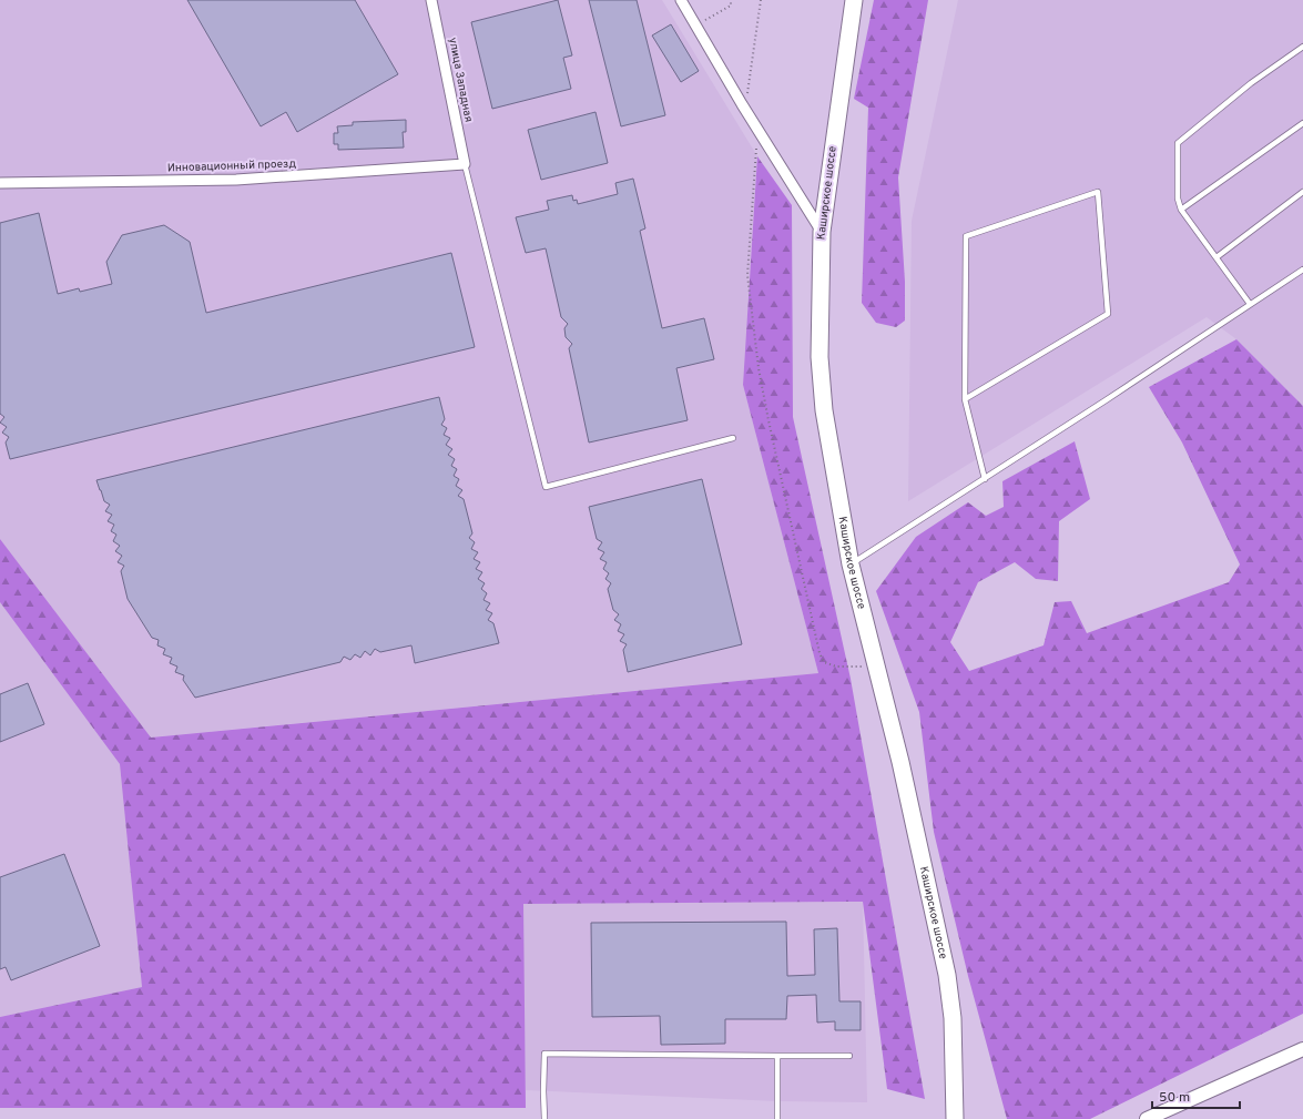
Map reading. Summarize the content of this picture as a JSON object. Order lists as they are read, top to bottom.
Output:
{
  "streets": {
    "main road": ["Каширское шоссе"],
    "street": ["улица Западная", "Инновационный проезд"]
  },
  "crossings": [
    ["улица Западная", "Инновационный проезд"]
  ],
  "scale_bar": "50 m"
}
